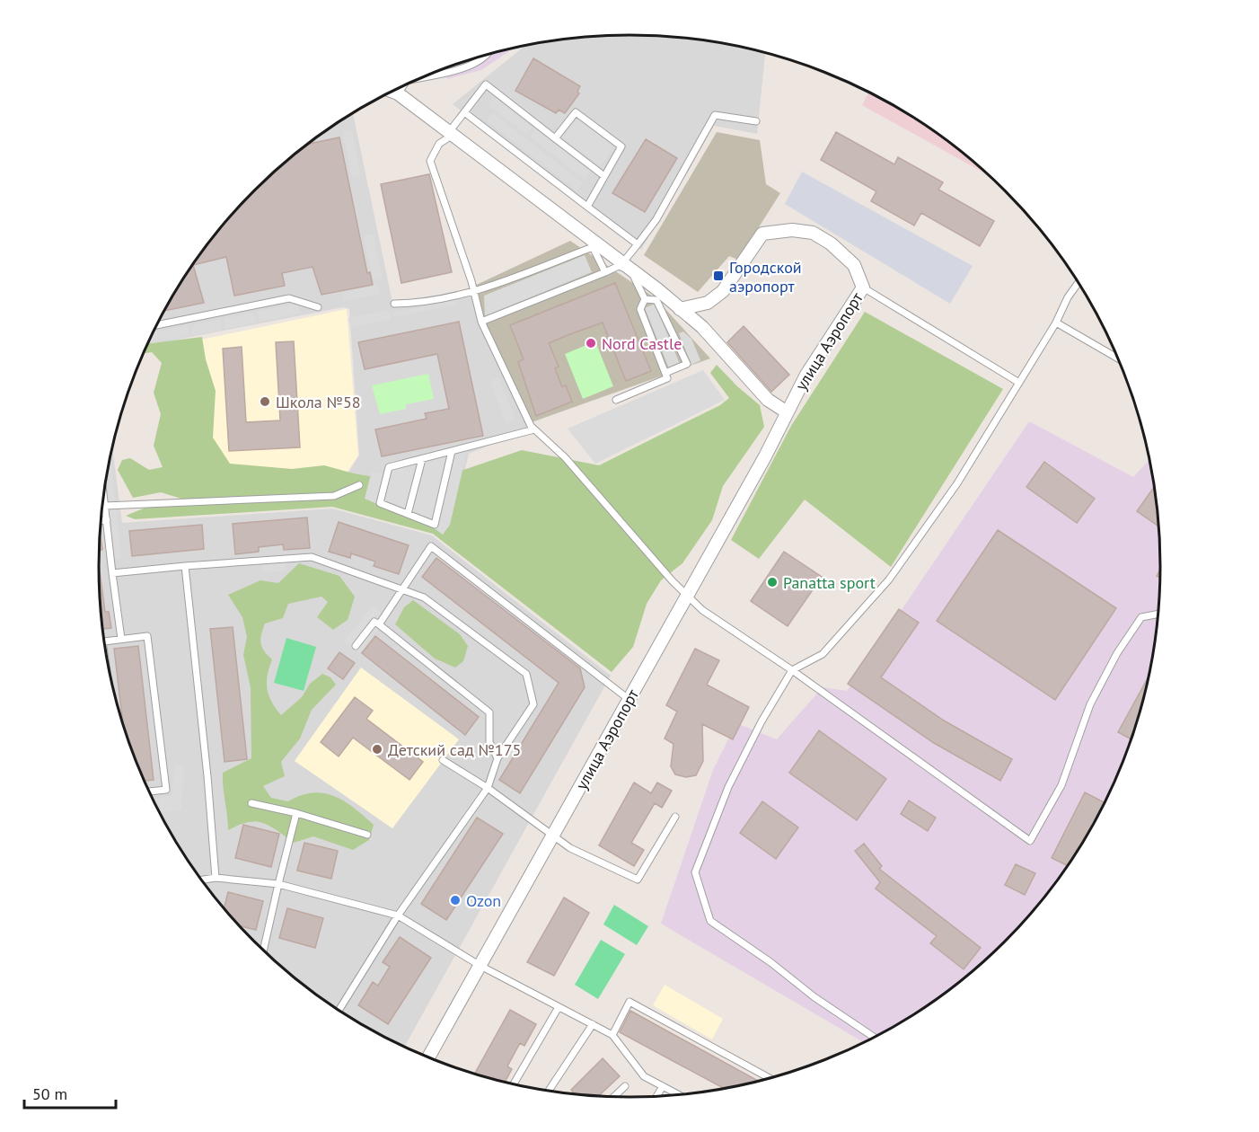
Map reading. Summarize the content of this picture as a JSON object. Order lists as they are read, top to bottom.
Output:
{
  "streets": {
    "street": ["улица Аэропорт"]
  },
  "places": {
    "transit": ["Городской аэропорт"],
    "other": [
      "Nord Castle",
      "Школа №58",
      "Panatta sport",
      "Детский сад №175",
      "Ozon"
    ]
  },
  "scale_bar": "50 m"
}
